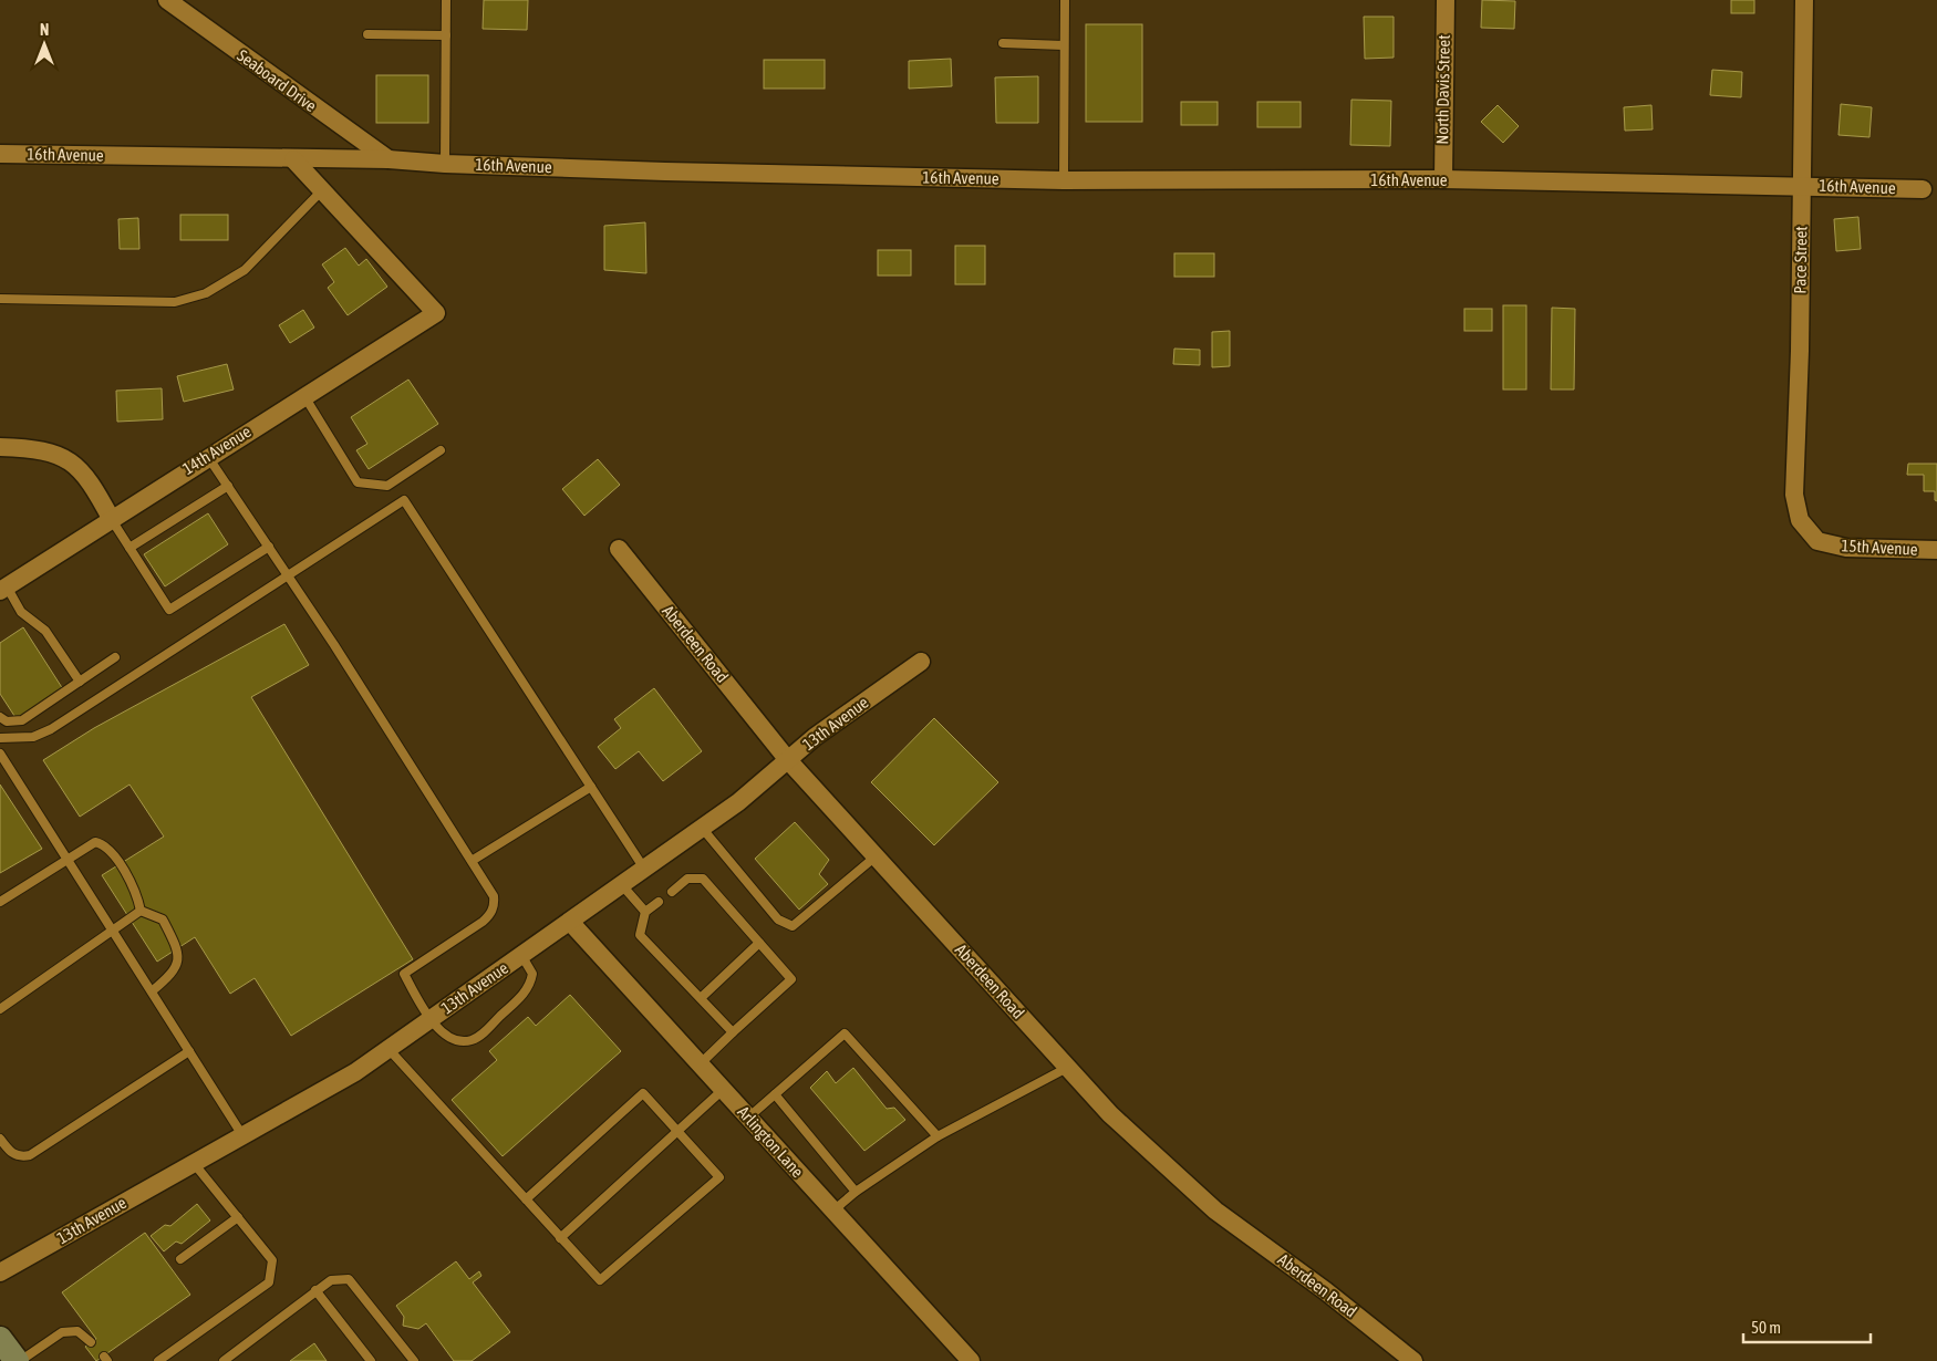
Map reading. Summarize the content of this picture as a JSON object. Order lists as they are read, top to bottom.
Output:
{
  "streets": {
    "street": [
      "Seaboard Drive",
      "North Davis Street",
      "16th Avenue",
      "Pace Street",
      "14th Avenue",
      "15th Avenue",
      "Aberdeen Road",
      "13th Avenue",
      "Arlington Lane"
    ]
  },
  "crossings": [
    ["Seaboard Drive", "16th Avenue"],
    ["North Davis Street", "16th Avenue"],
    ["16th Avenue", "Pace Street"],
    ["Pace Street", "15th Avenue"],
    ["Aberdeen Road", "13th Avenue"],
    ["13th Avenue", "Arlington Lane"]
  ],
  "scale_bar": "50 m",
  "north": "top"
}
